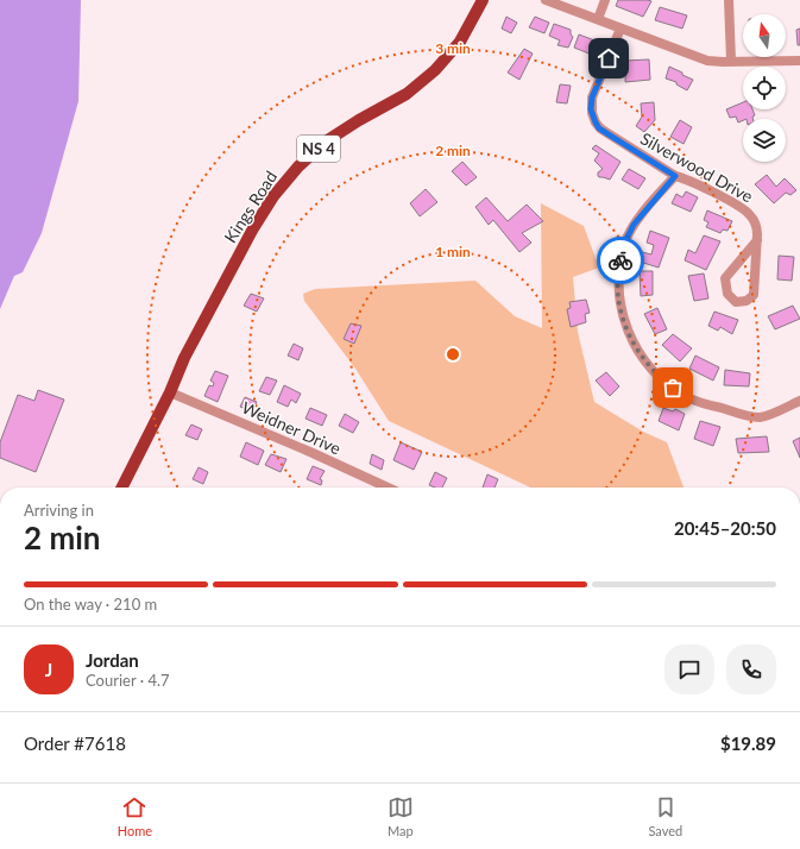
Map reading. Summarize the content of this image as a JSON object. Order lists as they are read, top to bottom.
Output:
{
  "streets": {
    "main road": ["NS 4", "Kings Road"],
    "street": ["Silverwood Drive", "Weidner Drive"]
  },
  "crossings": [
    ["Kings Road", "Weidner Drive"]
  ],
  "north": "top",
  "page": {
    "heading": ["2 min", "Arriving in", "20:45–20:50"],
    "panel": [
      "Jordan",
      "Courier · 4.7",
      "Order #7618",
      "$19.89"
    ],
    "bar": "On the way · 210 m",
    "round": "J",
    "tabs": ["Home", "Map", "Saved"]
  },
  "rings": ["3 min", "2 min", "1 min"]
}
